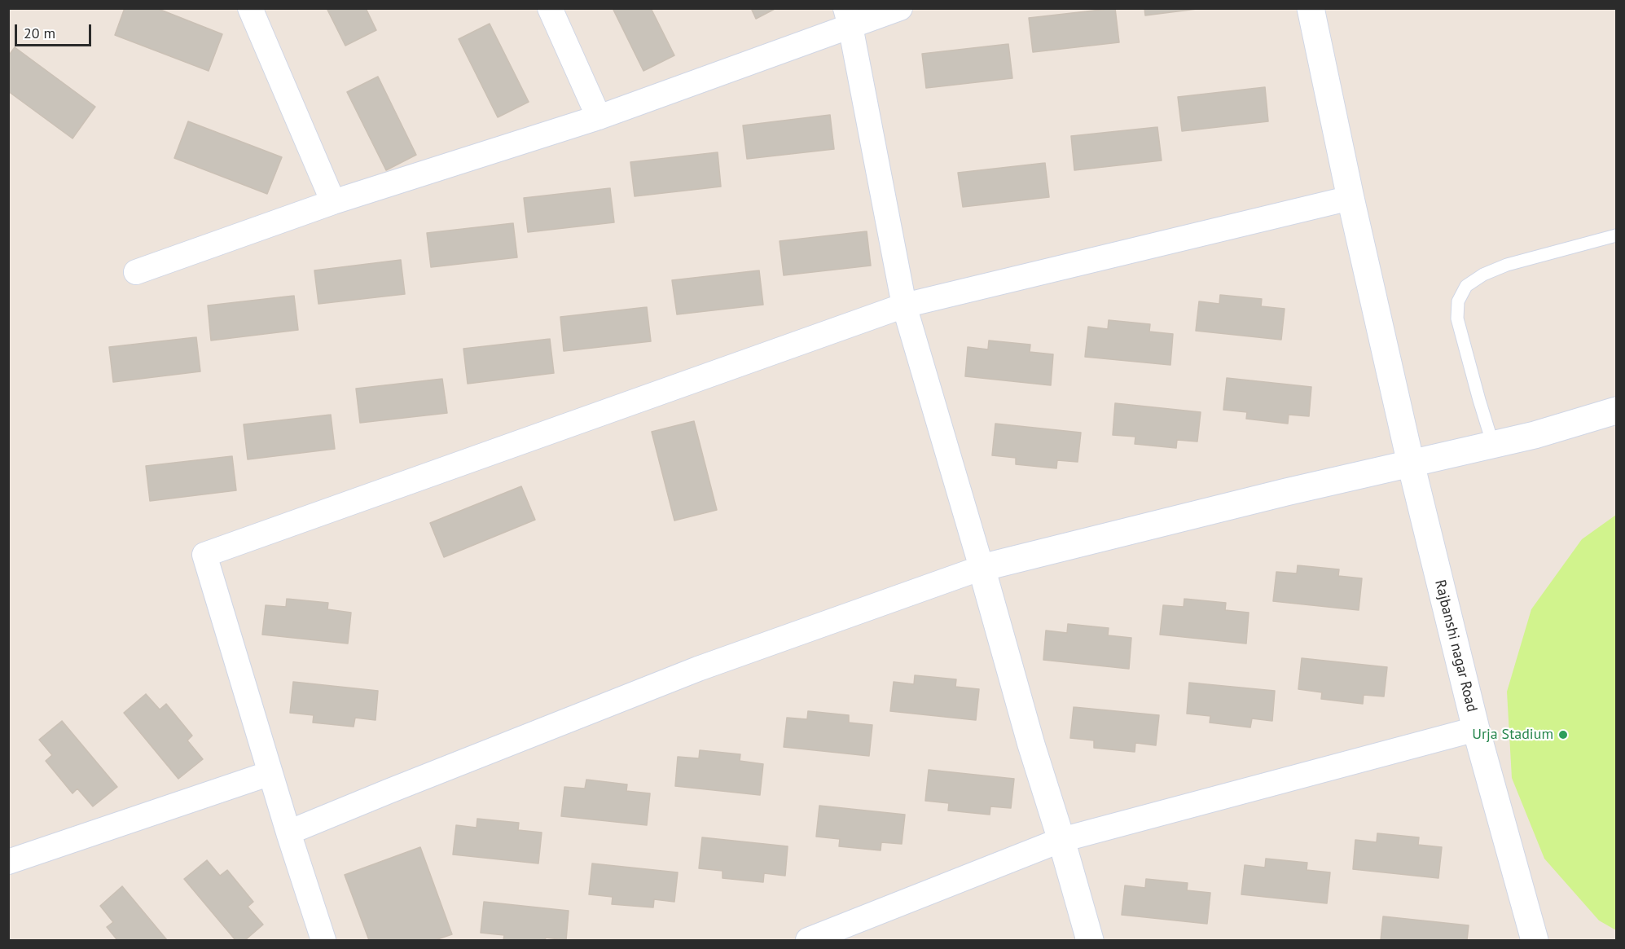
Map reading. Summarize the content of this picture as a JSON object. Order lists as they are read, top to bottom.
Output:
{
  "streets": {
    "street": ["Rajbanshi nagar Road"]
  },
  "places": ["Urja Stadium"],
  "scale_bar": "20 m"
}
